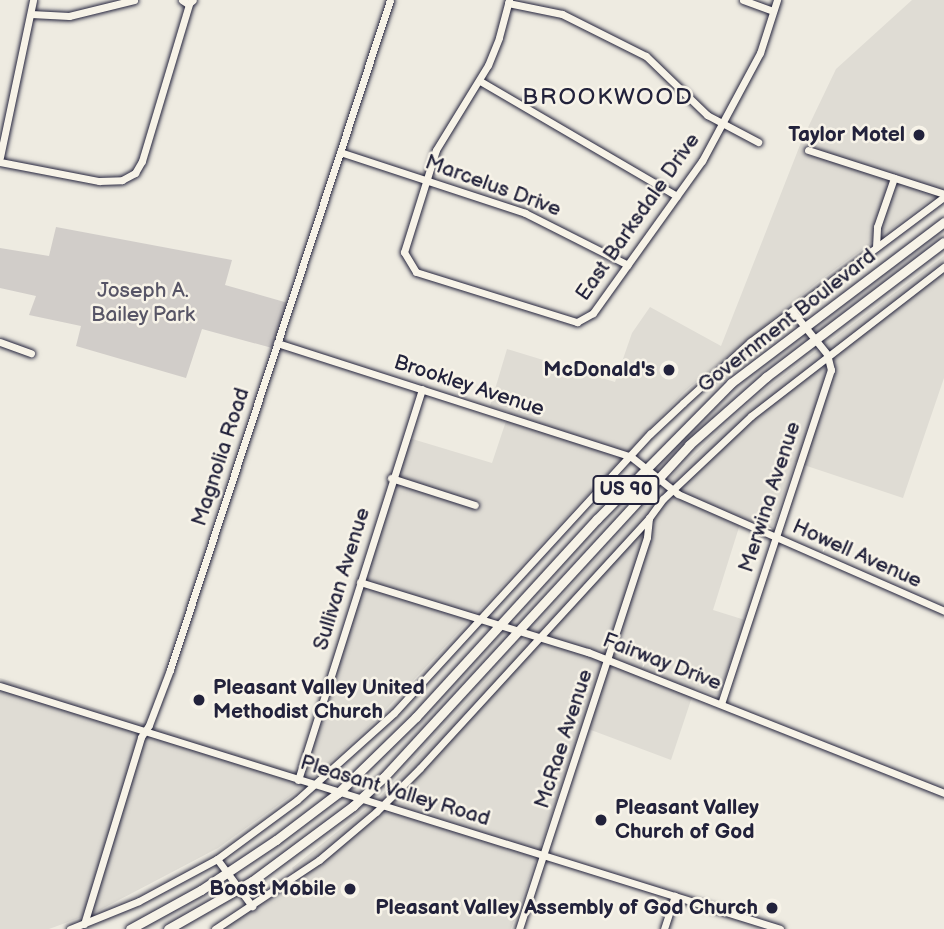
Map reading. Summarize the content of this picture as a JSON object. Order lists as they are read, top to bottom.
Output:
{
  "streets": {
    "main road": ["Government Boulevard", "US 90"],
    "street": [
      "Marcelus Drive",
      "East Barksdale Drive",
      "Brookley Avenue",
      "Magnolia Road",
      "Merwina Avenue",
      "Howell Avenue",
      "Sullivan Avenue",
      "Fairway Drive",
      "McRae Avenue",
      "Pleasant Valley Road"
    ]
  },
  "crossings": [
    ["Marcelus Drive", "East Barksdale Drive"],
    ["Marcelus Drive", "Magnolia Road"],
    ["Government Boulevard", "Brookley Avenue"],
    ["Government Boulevard", "Magnolia Road"],
    ["Government Boulevard", "Howell Avenue"],
    ["Government Boulevard", "Fairway Drive"],
    ["Government Boulevard", "Pleasant Valley Road"],
    ["Brookley Avenue", "Magnolia Road"],
    ["Brookley Avenue", "Howell Avenue"],
    ["Brookley Avenue", "Sullivan Avenue"],
    ["Magnolia Road", "Pleasant Valley Road"],
    ["Merwina Avenue", "Howell Avenue"],
    ["Merwina Avenue", "Fairway Drive"],
    ["Sullivan Avenue", "Fairway Drive"],
    ["Sullivan Avenue", "Pleasant Valley Road"],
    ["Fairway Drive", "McRae Avenue"],
    ["McRae Avenue", "Pleasant Valley Road"]
  ],
  "districts": ["BROOKWOOD"],
  "parks": ["Joseph A. Bailey Park"],
  "places": [
    "Taylor Motel",
    "McDonald's",
    "Pleasant Valley United Methodist Church",
    "Pleasant Valley Church of God",
    "Boost Mobile",
    "Pleasant Valley Assembly of God Church"
  ]
}
